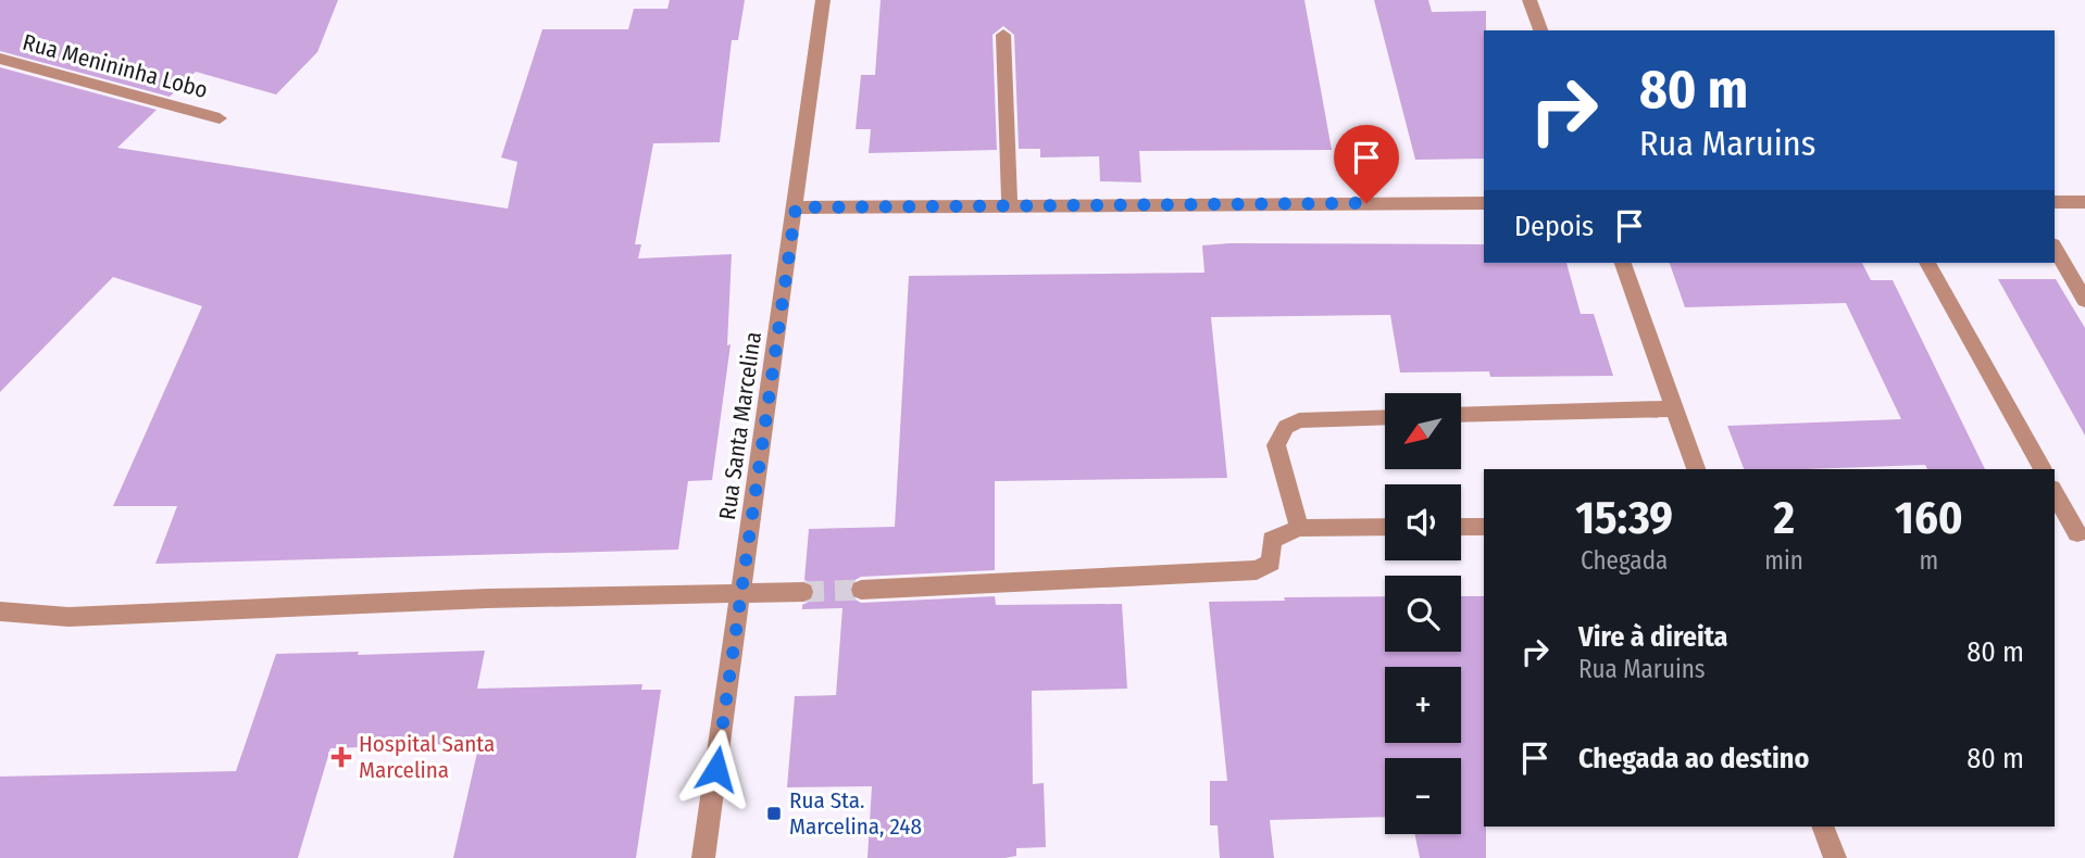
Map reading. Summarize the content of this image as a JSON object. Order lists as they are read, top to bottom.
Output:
{
  "streets": {
    "street": ["Rua Menininha Lobo", "Rua Santa Marcelina"]
  },
  "places": {
    "health": ["Hospital Santa Marcelina"],
    "transit": ["Rua Sta. Marcelina, 248"]
  },
  "north": "bottom left",
  "page": {
    "turn": ["80 m", "Rua Maruins"],
    "then": "Depois",
    "map_buttons": ["+", "−"],
    "eta": [
      "15:39",
      "Chegada",
      "2",
      "min",
      "160",
      "m"
    ],
    "list": [
      {
        "name": "Vire à direita",
        "note": "Rua Maruins",
        "value": "80 m"
      },
      {
        "name": "Chegada ao destino",
        "value": "80 m"
      }
    ]
  }
}
